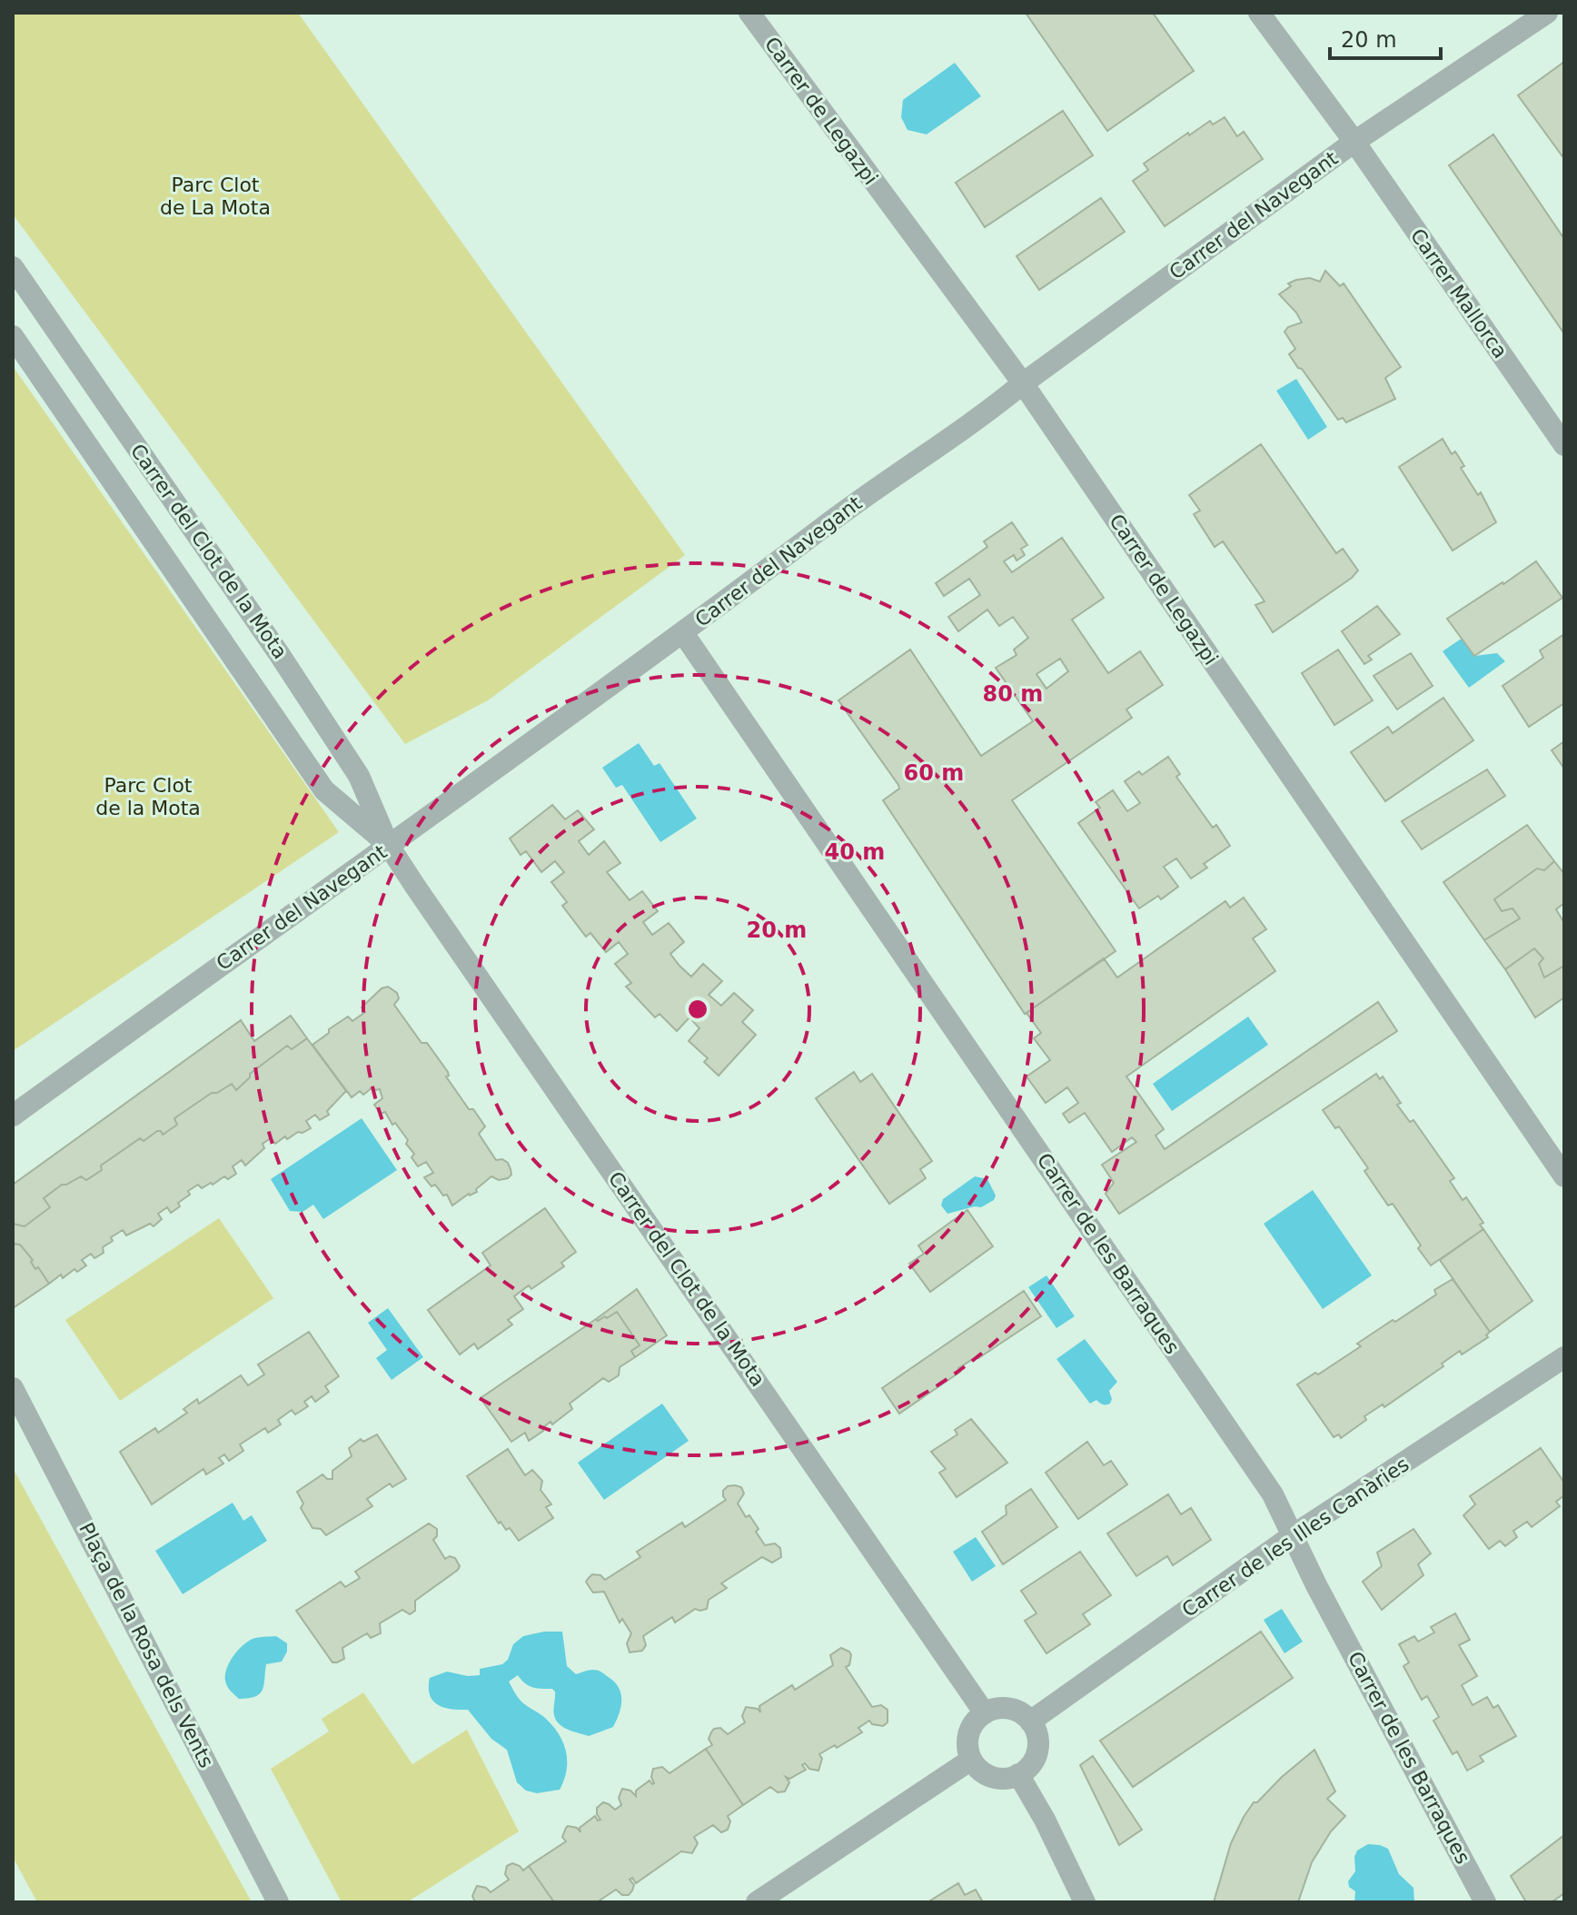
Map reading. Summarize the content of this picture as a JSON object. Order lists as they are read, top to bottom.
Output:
{
  "streets": {
    "street": [
      "Carrer de Legazpi",
      "Carrer del Navegant",
      "Carrer Mallorca",
      "Carrer del Clot de la Mota",
      "Carrer de les Barraques",
      "Carrer de les Illes Canàries",
      "Plaça de la Rosa dels Vents"
    ]
  },
  "crossings": [
    ["Carrer de Legazpi", "Carrer del Navegant"],
    ["Carrer del Navegant", "Carrer Mallorca"],
    ["Carrer del Navegant", "Carrer del Clot de la Mota"],
    ["Carrer del Navegant", "Carrer de les Barraques"],
    ["Carrer del Clot de la Mota", "Carrer de les Illes Canàries"],
    ["Carrer de les Barraques", "Carrer de les Illes Canàries"]
  ],
  "parks": ["Parc Clot de La Mota", "Parc Clot de la Mota"],
  "scale_bar": "20 m",
  "rings": [
    "80 m",
    "60 m",
    "40 m",
    "20 m"
  ]
}
